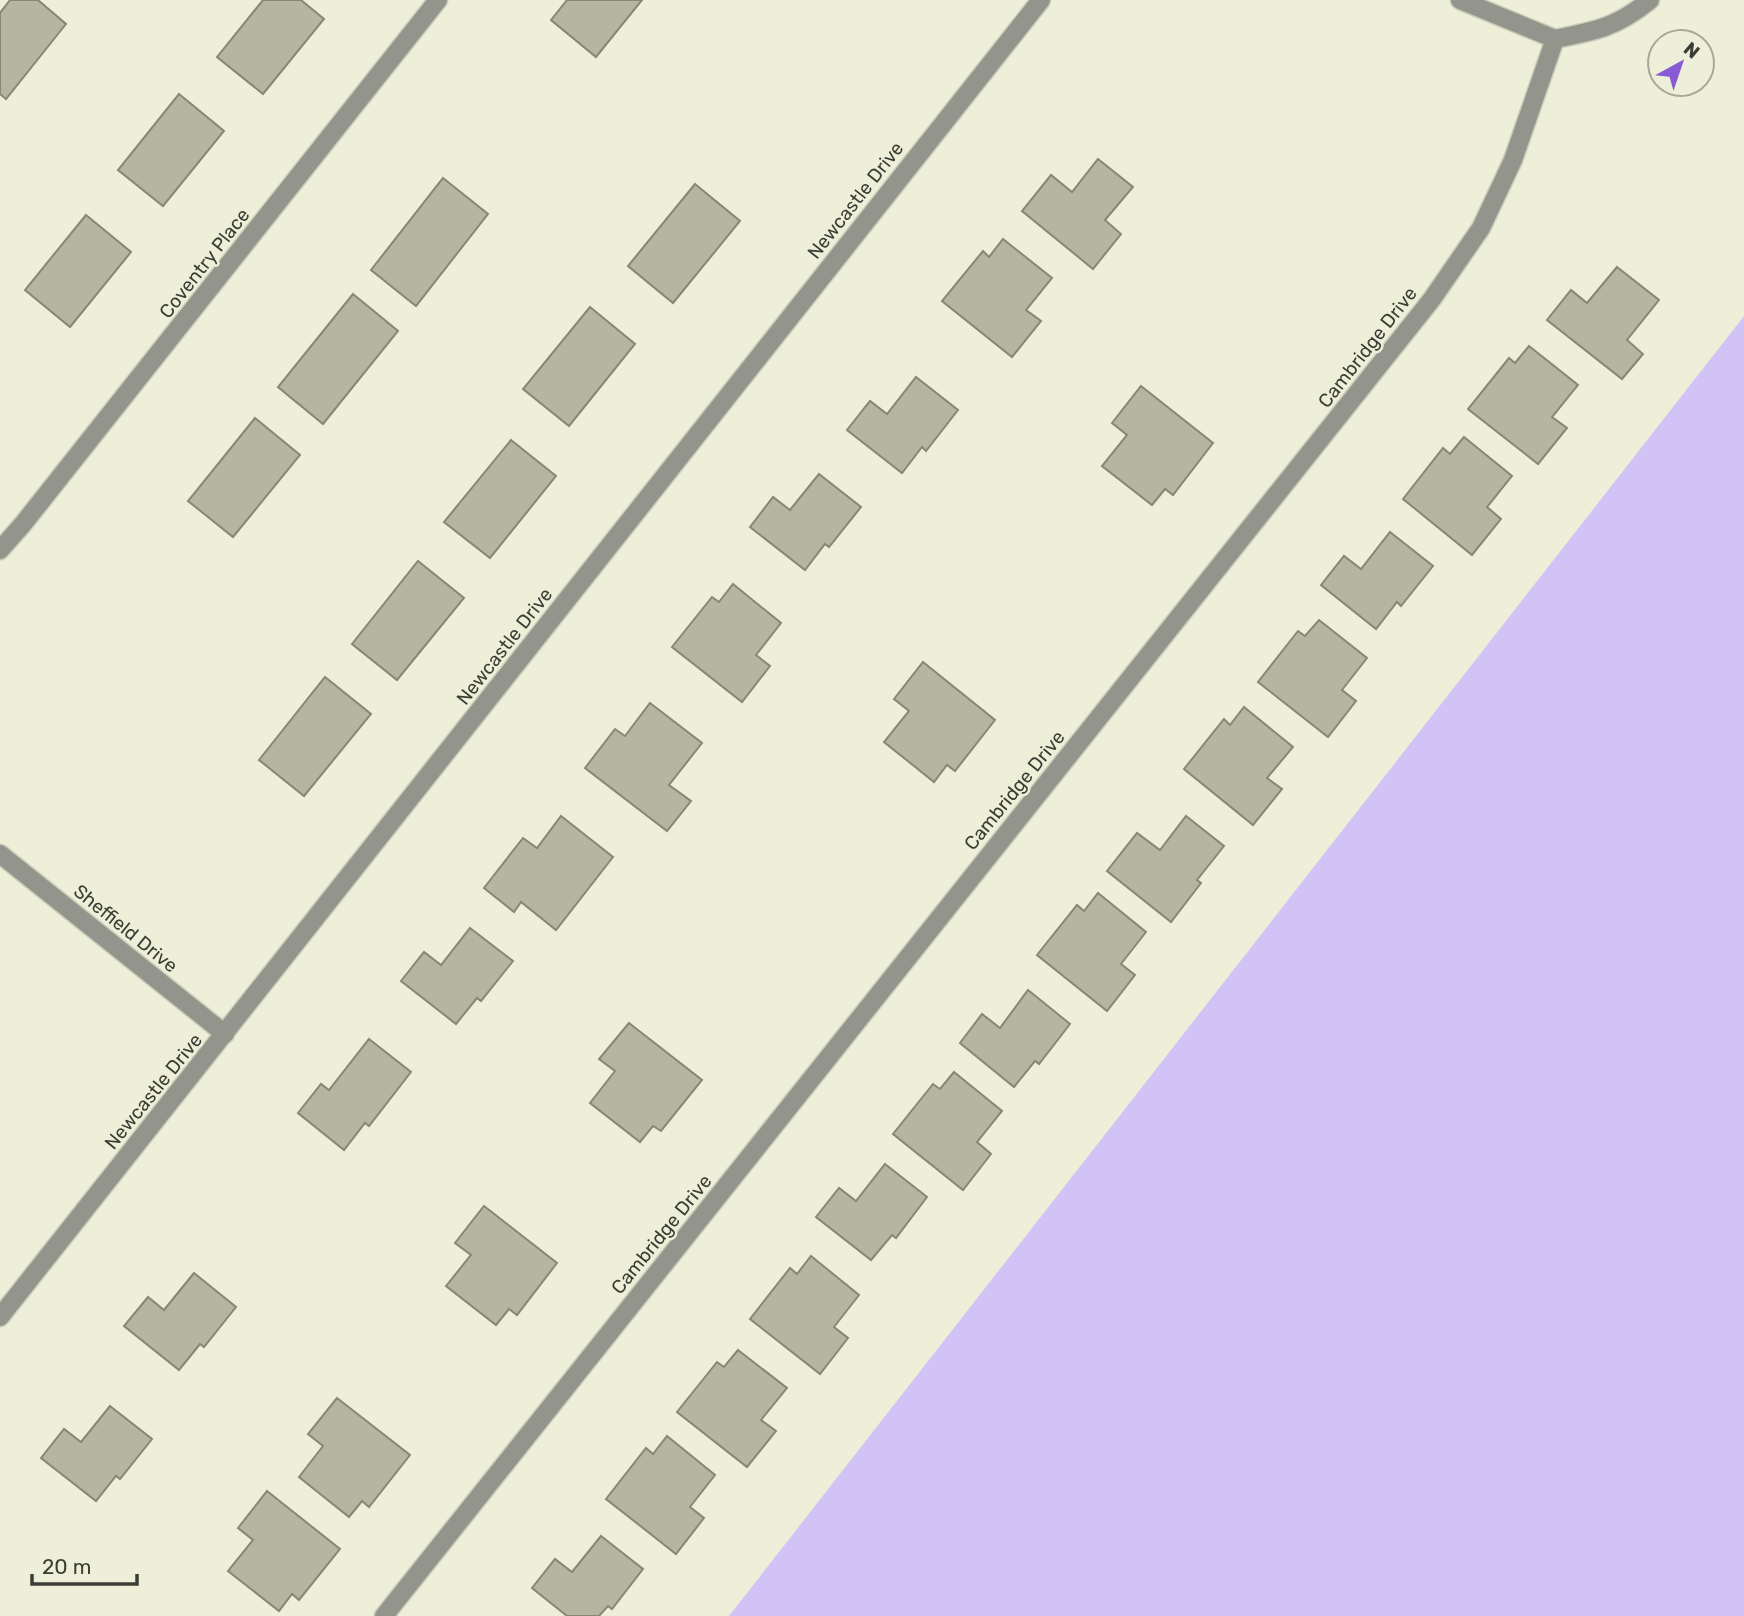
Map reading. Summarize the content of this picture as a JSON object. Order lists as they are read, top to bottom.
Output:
{
  "streets": {
    "street": [
      "Newcastle Drive",
      "Coventry Place",
      "Cambridge Drive",
      "Sheffield Drive"
    ]
  },
  "crossings": [
    ["Newcastle Drive", "Sheffield Drive"]
  ],
  "scale_bar": "20 m",
  "north": "top right"
}
